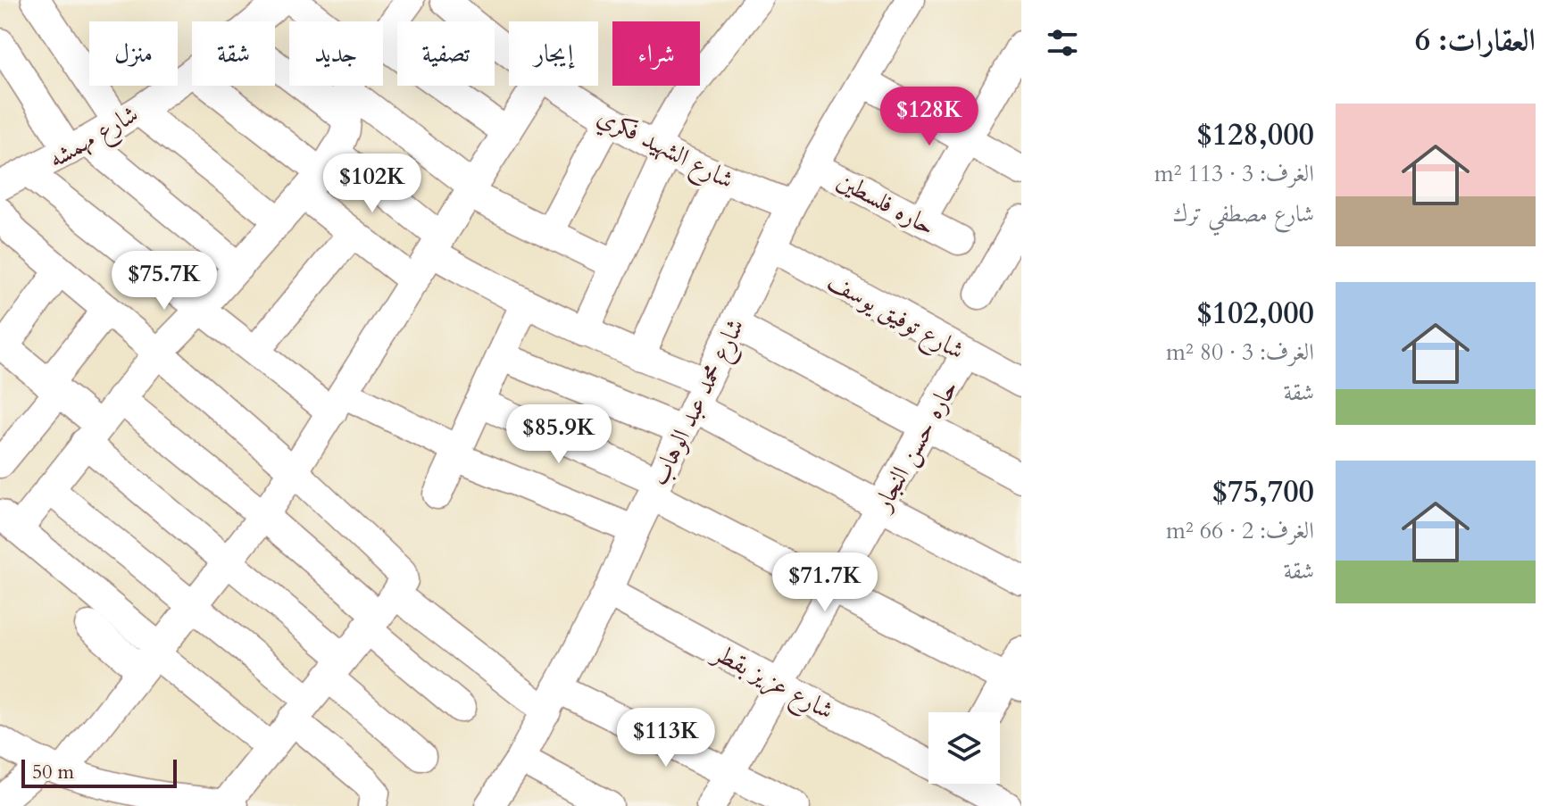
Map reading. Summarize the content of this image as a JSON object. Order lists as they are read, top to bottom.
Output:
{
  "streets": {
    "street": [
      "شارع مهمشه",
      "شارع الشهيد فكري",
      "حاره فلسطين",
      "شارع توفيق يوسف",
      "شارع محمد عبد الوهاب",
      "حاره حسن النجار",
      "شارع عزيز بقطر"
    ]
  },
  "crossings": [
    ["شارع الشهيد فكري", "شارع محمد عبد الوهاب"],
    ["حاره فلسطين", "شارع محمد عبد الوهاب"],
    ["شارع توفيق يوسف", "شارع محمد عبد الوهاب"],
    ["شارع توفيق يوسف", "حاره حسن النجار"],
    ["شارع محمد عبد الوهاب", "شارع عزيز بقطر"],
    ["حاره حسن النجار", "شارع عزيز بقطر"]
  ],
  "scale_bar": "50 m",
  "page": {
    "heading": "العقارات: 6",
    "chip": [
      "شراء",
      "إيجار",
      "تصفية",
      "جديد",
      "شقة",
      "منزل"
    ],
    "list": [
      {
        "name": "$128,000",
        "note": "الغرف: 3 · 113 m² · شارع مصطفي ترك"
      },
      {
        "name": "$102,000",
        "note": "الغرف: 3 · 80 m² · شقة"
      },
      {
        "name": "$75,700",
        "note": "الغرف: 2 · 66 m² · شقة"
      }
    ],
    "price": [
      "$128K",
      "$102K",
      "$75.7K",
      "$85.9K",
      "$71.7K",
      "$113K"
    ],
    "scale": "50 m"
  }
}
